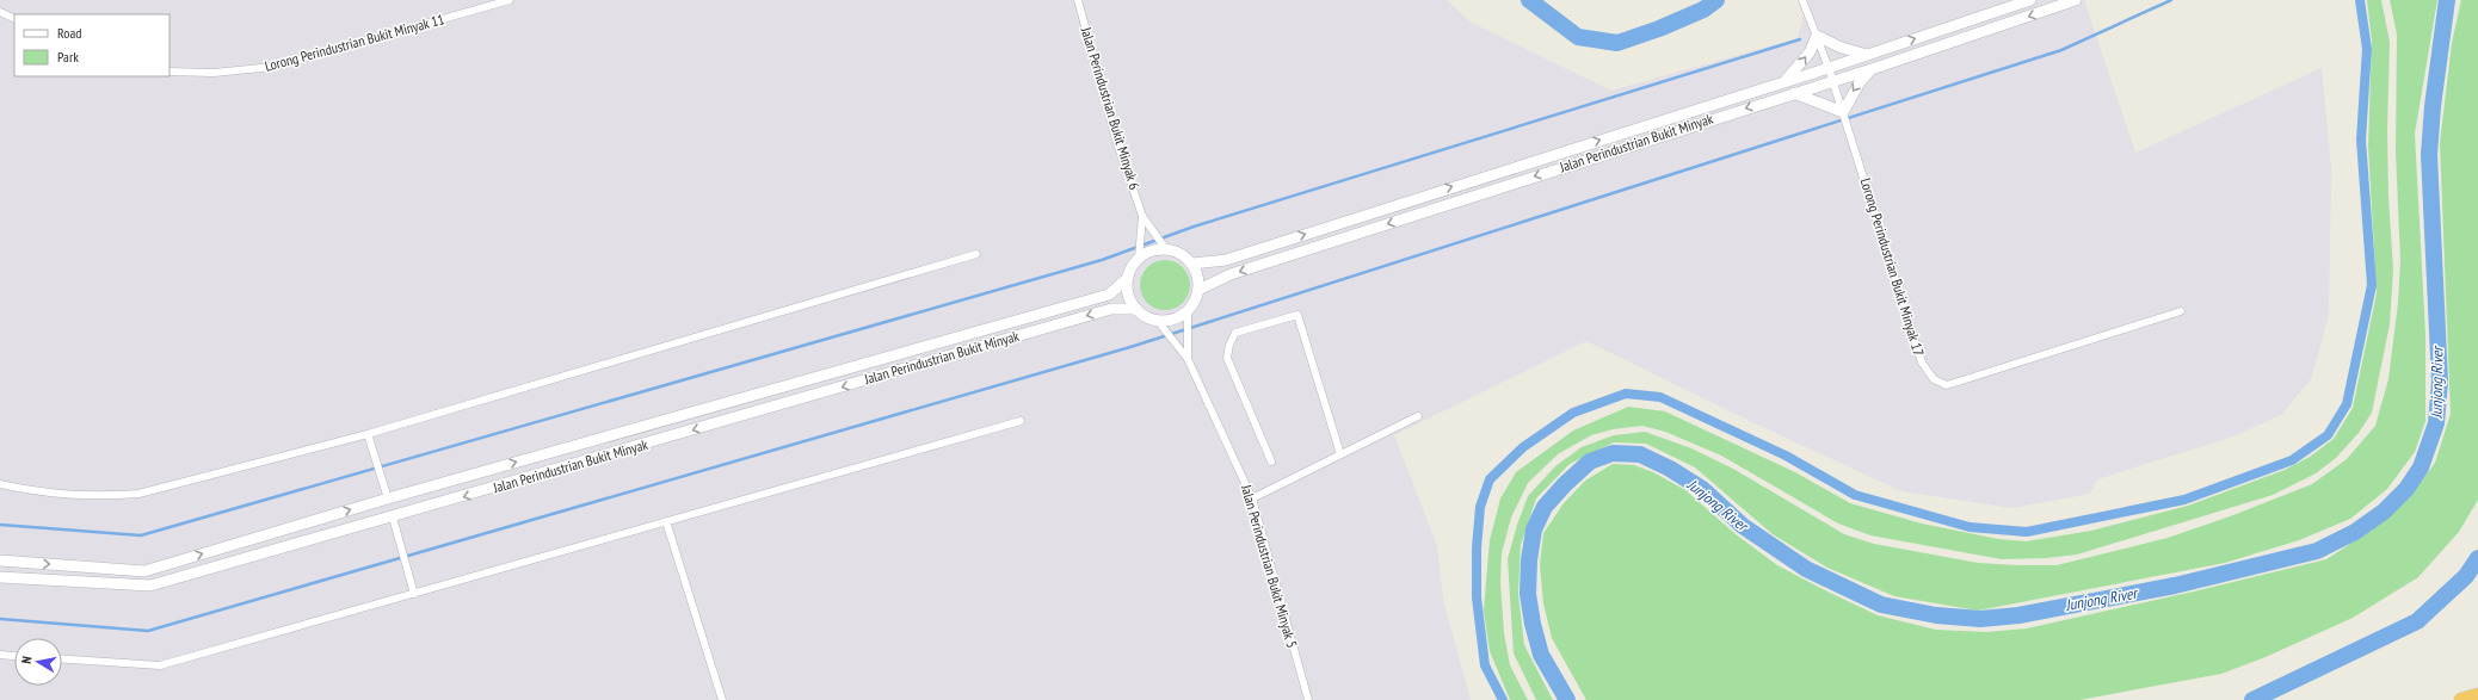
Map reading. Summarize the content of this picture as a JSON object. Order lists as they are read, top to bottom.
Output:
{
  "streets": {
    "main road": ["Jalan Perindustrian Bukit Minyak"],
    "street": [
      "Lorong Perindustrian Bukit Minyak 11",
      "Jalan Perindustrian Bukit Minyak 6",
      "Lorong Perindustrian Bukit Minyak 17",
      "Jalan Perindustrian Bukit Minyak 5"
    ]
  },
  "crossings": [
    ["Jalan Perindustrian Bukit Minyak", "Lorong Perindustrian Bukit Minyak 17"]
  ],
  "water": ["Junjong River"],
  "legend": ["Road", "Park"],
  "north": "left"
}
